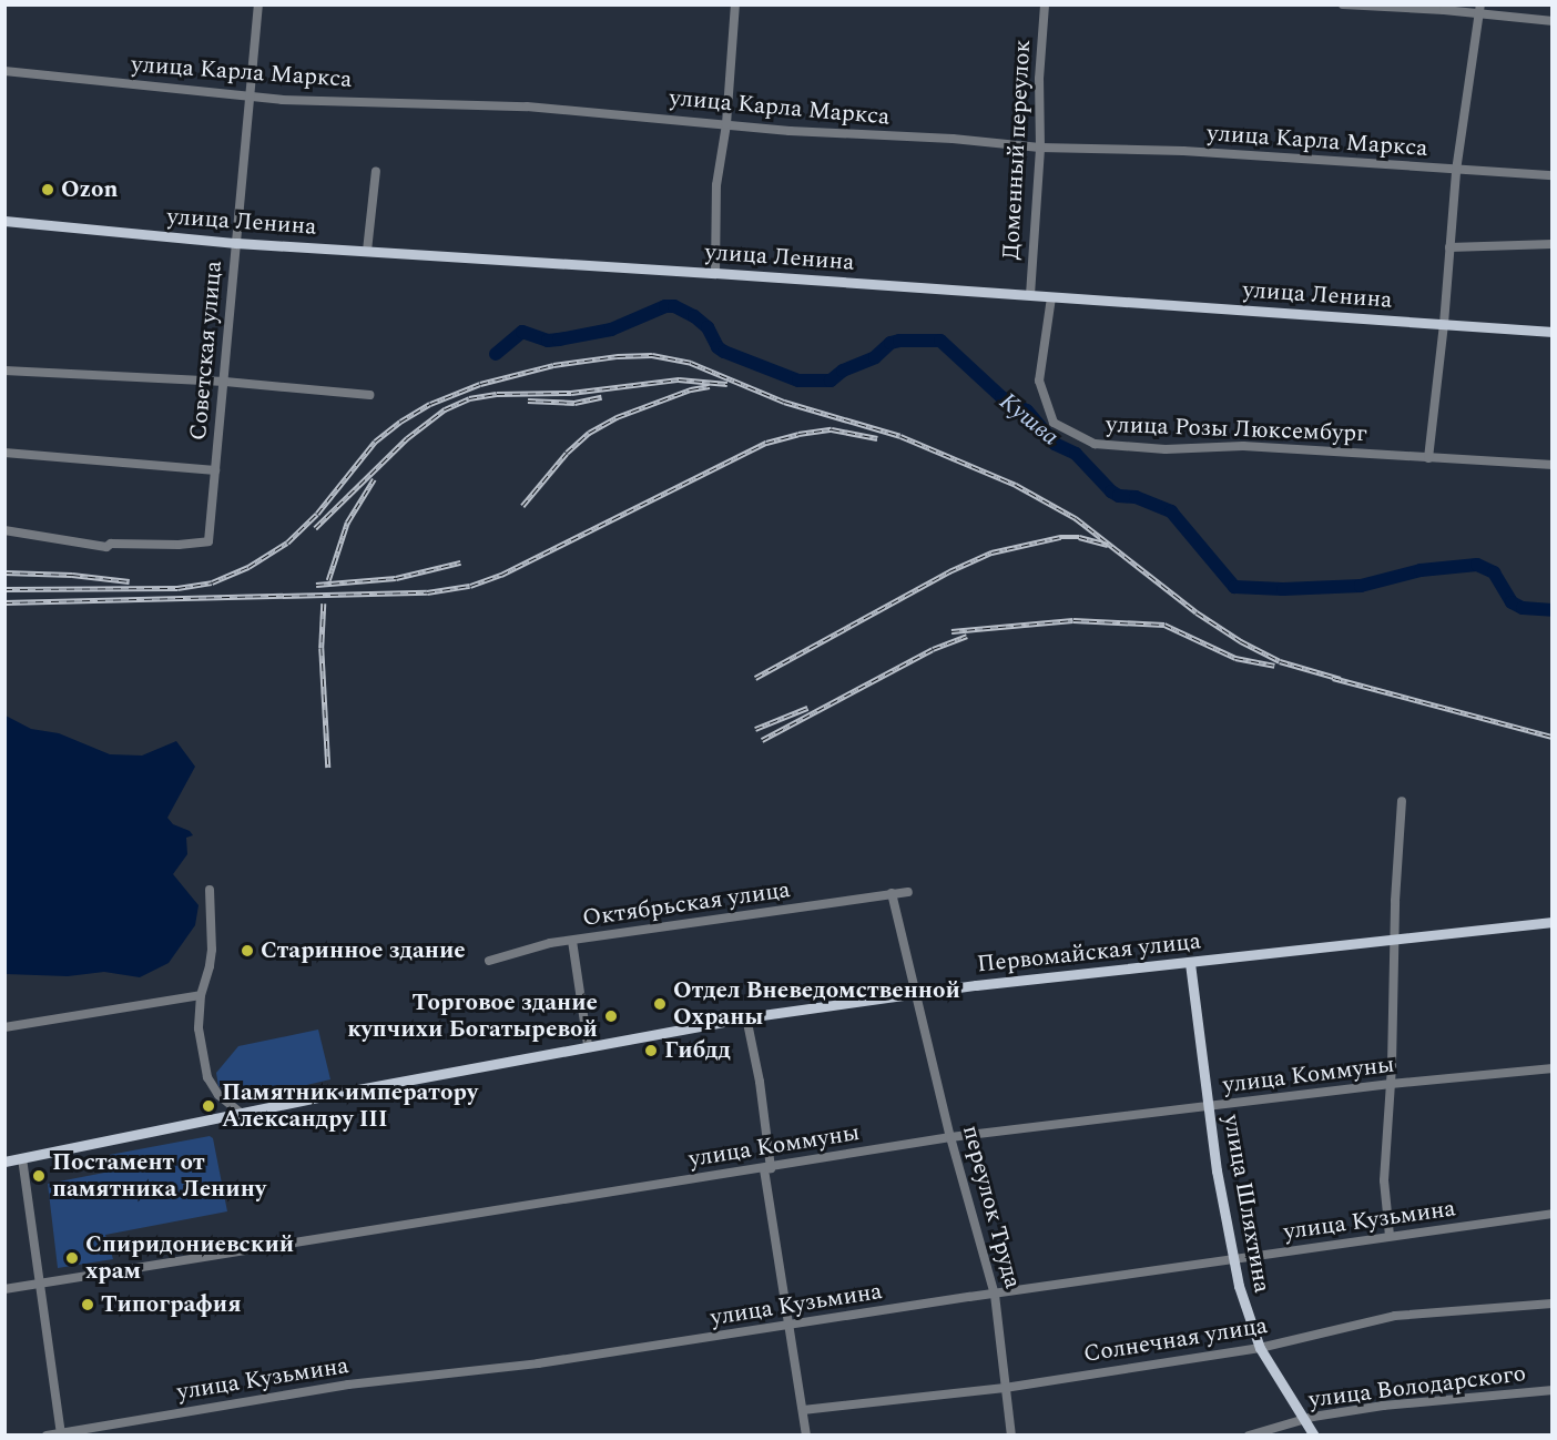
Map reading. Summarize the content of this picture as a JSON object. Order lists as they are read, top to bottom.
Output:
{
  "streets": {
    "main road": ["улица Ленина", "Первомайская улица", "улица Шляхтина"],
    "street": [
      "улица Карла Маркса",
      "Доменный переулок",
      "Советская улица",
      "улица Розы Люксембург",
      "Октябрьская улица",
      "улица Коммуны",
      "переулок Труда",
      "улица Кузьмина",
      "Солнечная улица",
      "улица Володарского"
    ]
  },
  "crossings": [
    ["улица Карла Маркса", "Доменный переулок"],
    ["улица Карла Маркса", "Советская улица"],
    ["Доменный переулок", "улица Ленина"],
    ["улица Ленина", "Советская улица"],
    ["улица Ленина", "улица Розы Люксембург"],
    ["Октябрьская улица", "переулок Труда"],
    ["Первомайская улица", "улица Шляхтина"],
    ["Первомайская улица", "переулок Труда"],
    ["улица Коммуны", "улица Шляхтина"],
    ["улица Коммуны", "переулок Труда"],
    ["улица Шляхтина", "улица Кузьмина"],
    ["улица Шляхтина", "Солнечная улица"],
    ["улица Шляхтина", "улица Володарского"],
    ["переулок Труда", "улица Кузьмина"],
    ["переулок Труда", "Солнечная улица"]
  ],
  "water": ["Кушва"],
  "places": [
    "Ozon",
    "Старинное здание",
    "Отдел Вневедомственной Охраны",
    "Торговое здание купчихи Богатыревой",
    "Гибдд",
    "Памятник императору Александру III",
    "Постамент от памятника Ленину",
    "Спиридониевский храм",
    "Типография"
  ]
}
